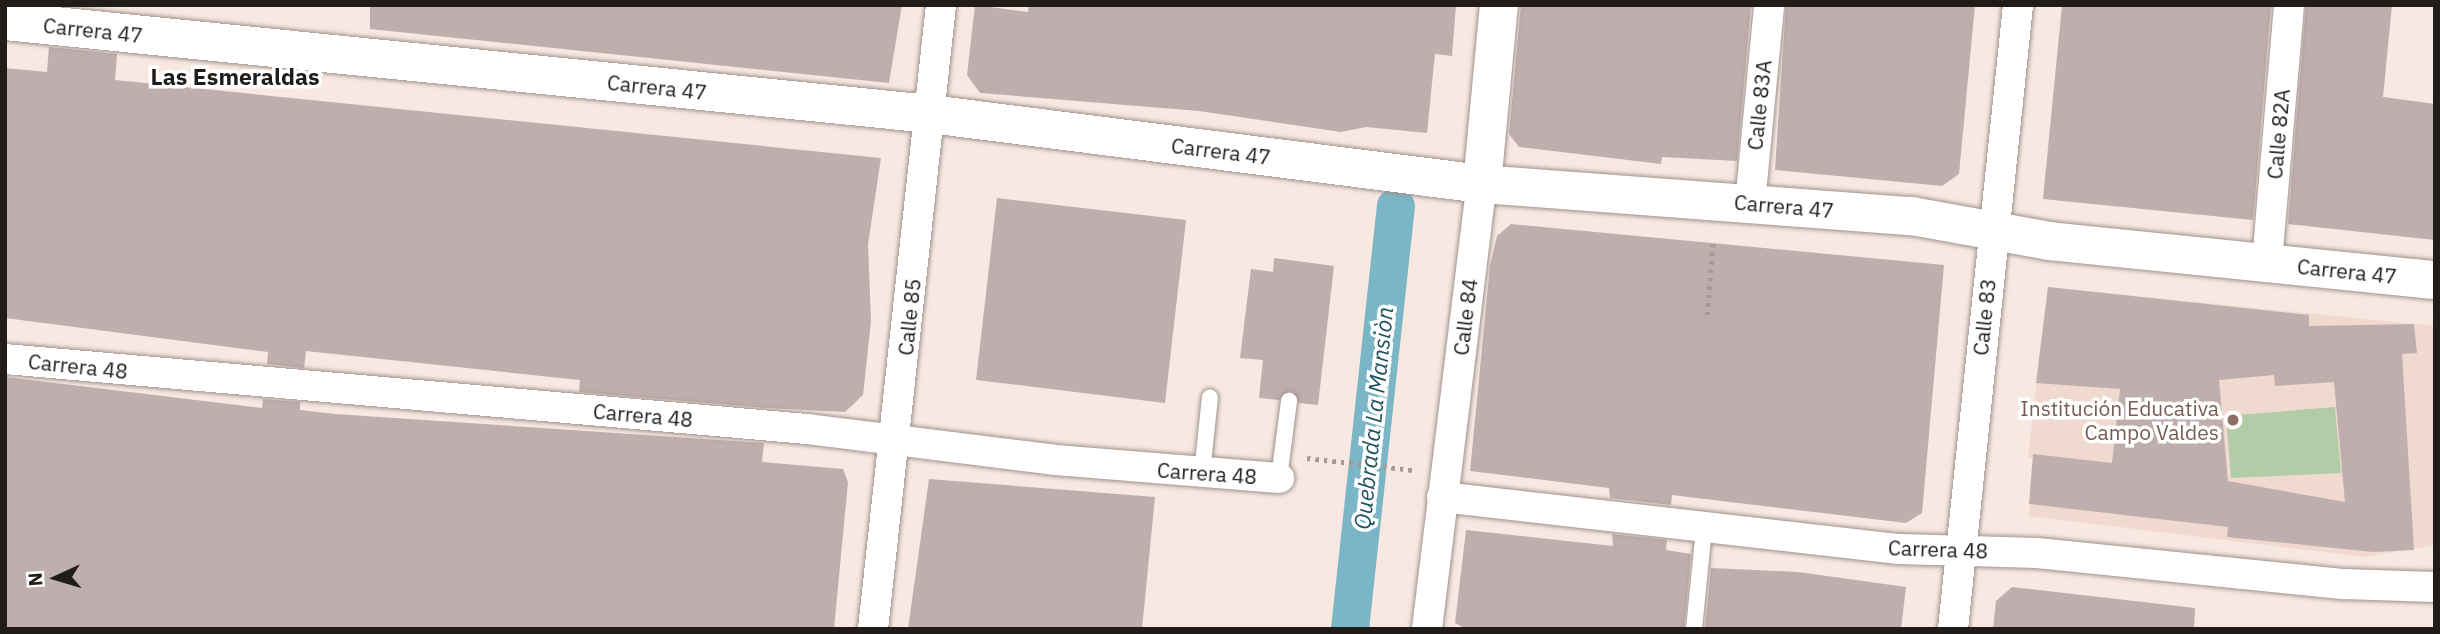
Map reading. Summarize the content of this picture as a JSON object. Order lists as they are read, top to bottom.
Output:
{
  "streets": {
    "street": [
      "Carrera 47",
      "Calle 83A",
      "Calle 82A",
      "Calle 85",
      "Calle 84",
      "Calle 83",
      "Carrera 48"
    ]
  },
  "crossings": [
    ["Carrera 47", "Calle 83A"],
    ["Carrera 47", "Calle 82A"],
    ["Carrera 47", "Calle 85"],
    ["Carrera 47", "Calle 84"],
    ["Carrera 47", "Calle 83"],
    ["Calle 85", "Carrera 48"],
    ["Calle 84", "Carrera 48"],
    ["Calle 83", "Carrera 48"]
  ],
  "districts": ["Las Esmeraldas"],
  "water": ["Quebrada La Mansiòn"],
  "places": ["Institución Educativa Campo Valdes"],
  "north": "left"
}
